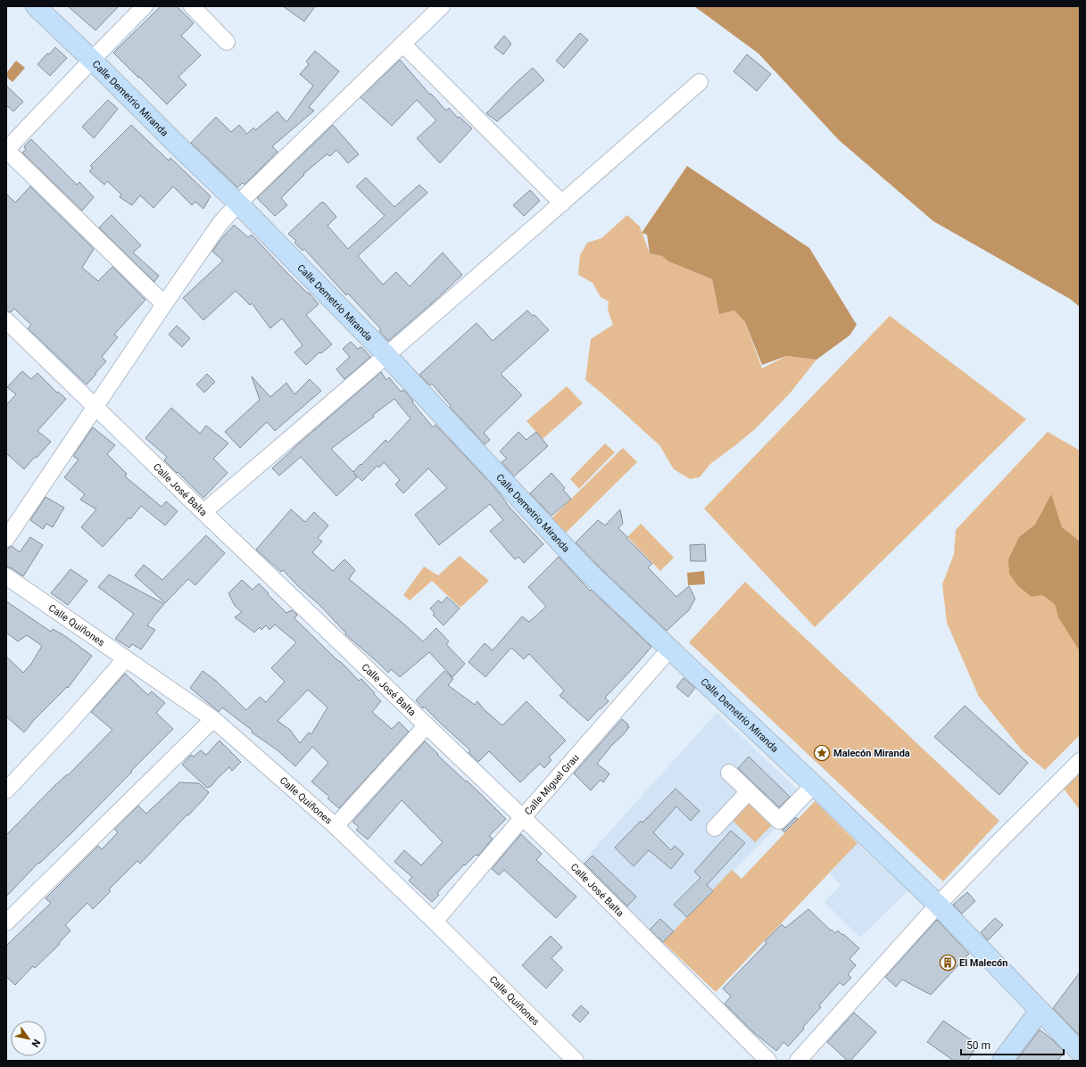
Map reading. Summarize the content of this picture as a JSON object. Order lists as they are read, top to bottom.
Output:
{
  "streets": {
    "main road": ["Calle Demetrio Miranda"],
    "street": ["Calle José Balta", "Calle Quiñones", "Calle Miguel Grau"]
  },
  "crossings": [
    ["Calle Demetrio Miranda", "Calle Miguel Grau"],
    ["Calle José Balta", "Calle Miguel Grau"],
    ["Calle Quiñones", "Calle Miguel Grau"]
  ],
  "places": {
    "place": ["Malecón Miranda"],
    "building": ["El Malecón"]
  },
  "scale_bar": "50 m",
  "north": "bottom right"
}
